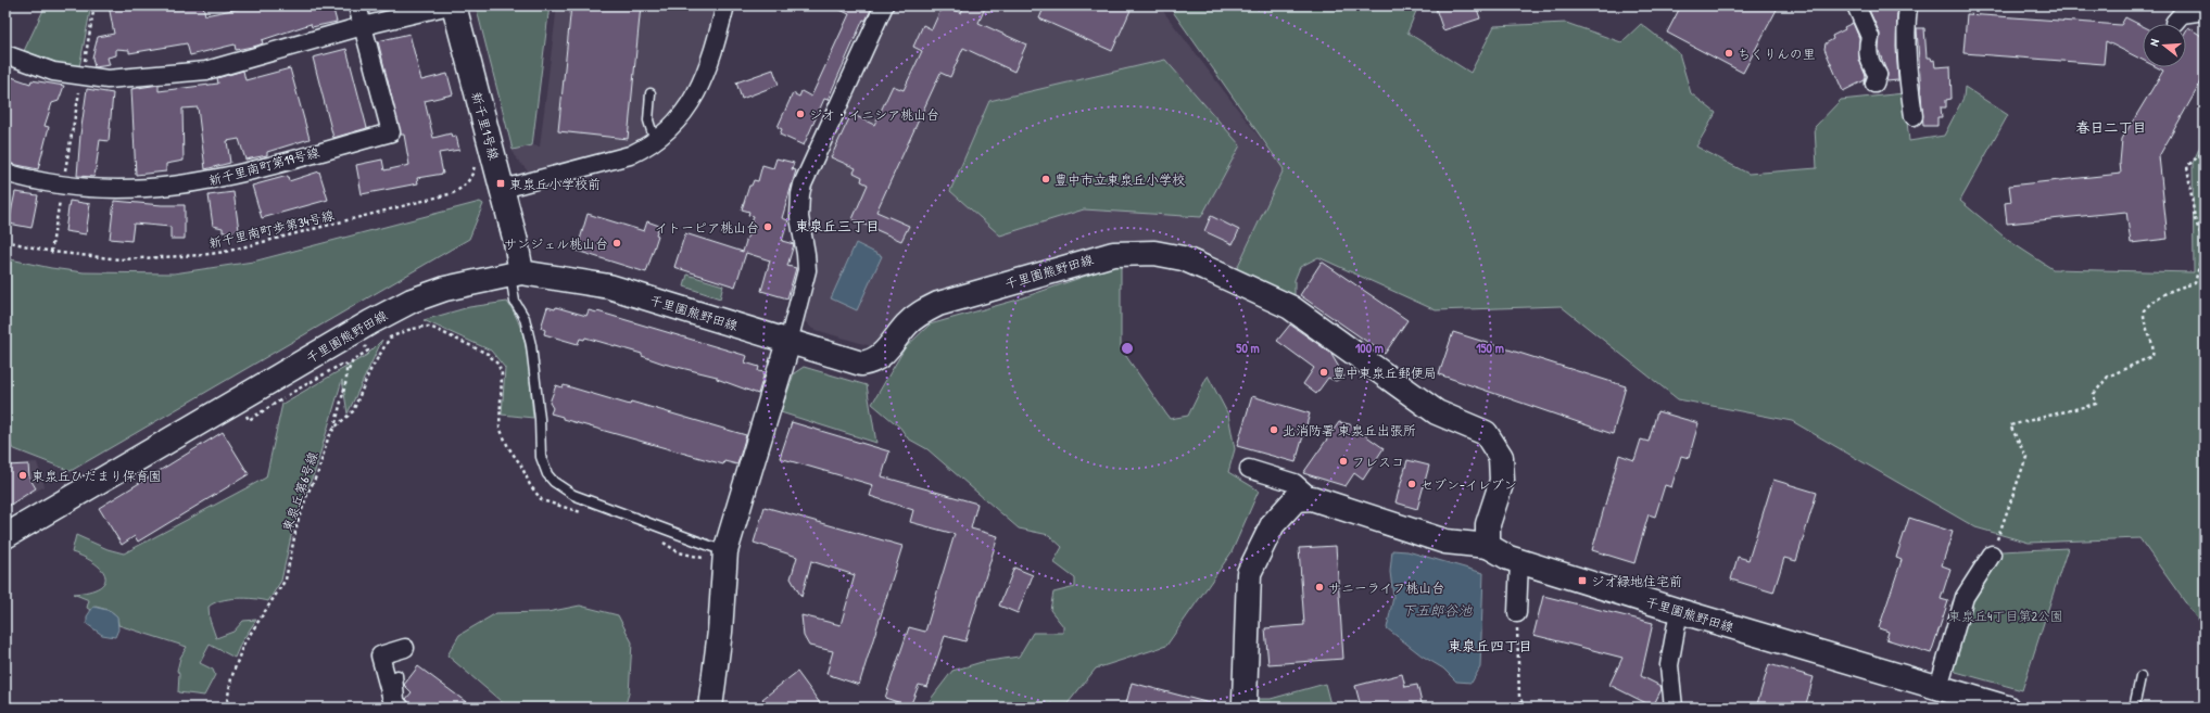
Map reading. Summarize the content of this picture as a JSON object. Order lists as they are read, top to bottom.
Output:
{
  "streets": {
    "street": ["新千里1号線", "新千里南町第19号線", "千里園熊野田線"],
    "path": ["新千里南町歩第34号線", "東泉丘第6号線"]
  },
  "crossings": [
    ["新千里1号線", "千里園熊野田線"]
  ],
  "districts": ["春日二丁目", "東泉丘三丁目", "東泉丘四丁目"],
  "water": ["下五郎谷池"],
  "parks": ["東泉丘4丁目第2公園"],
  "places": {
    "other": [
      "ちくりんの里",
      "ジオ・イニシア桃山台",
      "豊中市立東泉丘小学校",
      "イトーピア桃山台",
      "サンジェル桃山台",
      "豊中東泉丘郵便局",
      "北消防署 東泉丘出張所",
      "フレスコ",
      "東泉丘ひだまり保育園",
      "セブン-イレブン",
      "サニーライフ桃山台"
    ],
    "transit": ["東泉丘小学校前", "ジオ緑地住宅前"]
  },
  "north": "left",
  "rings": ["50 m", "100 m", "150 m"]
}
